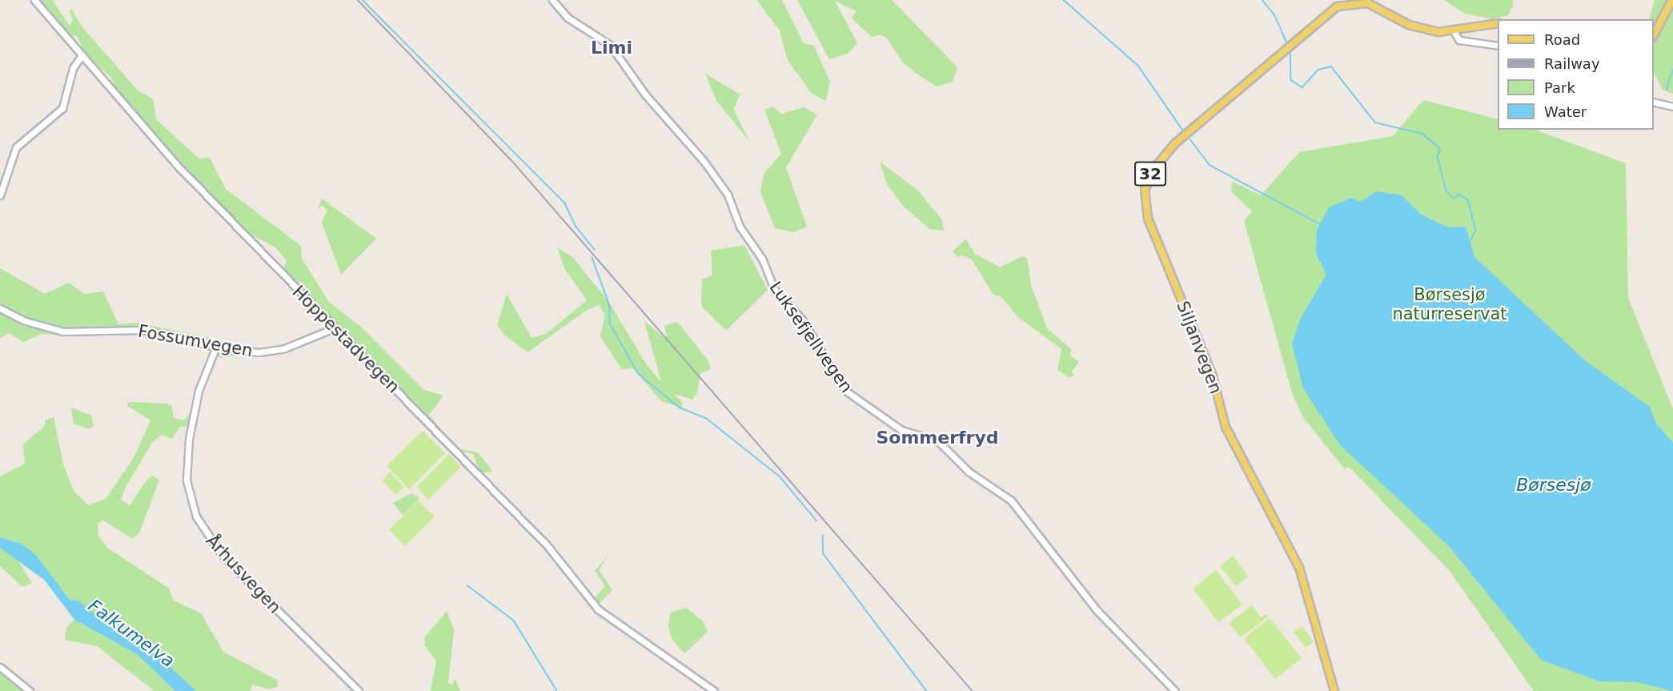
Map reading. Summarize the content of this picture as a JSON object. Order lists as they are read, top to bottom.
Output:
{
  "streets": {
    "main road": [
      "32",
      "Luksefjellvegen",
      "Hoppestadvegen",
      "Fossumvegen",
      "Siljanvegen",
      "Århusvegen"
    ]
  },
  "crossings": [
    ["Hoppestadvegen", "Fossumvegen"],
    ["Fossumvegen", "Århusvegen"]
  ],
  "districts": ["Limi", "Sommerfryd"],
  "water": ["Børsesjø", "Falkumelva"],
  "parks": ["Børsesjø naturreservat"],
  "legend": [
    "Road",
    "Railway",
    "Park",
    "Water"
  ]
}
